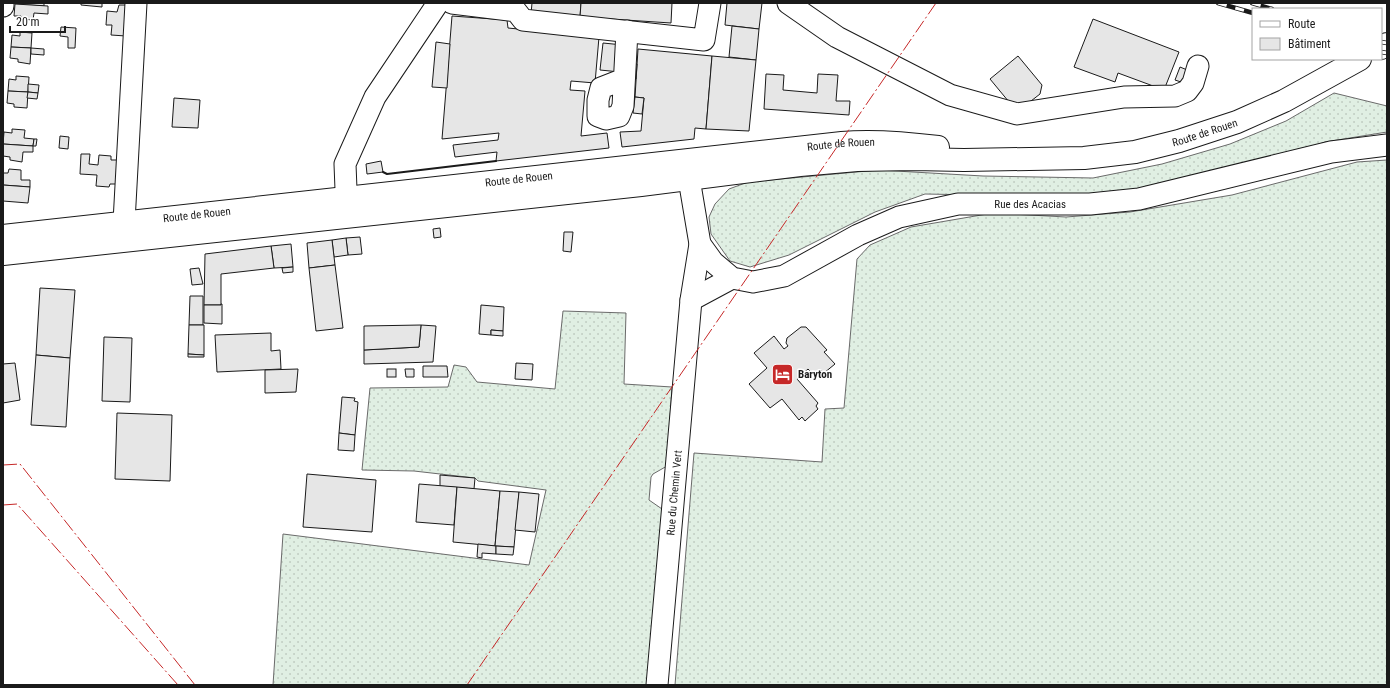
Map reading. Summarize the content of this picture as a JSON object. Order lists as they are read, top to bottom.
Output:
{
  "streets": {
    "main road": ["Route de Rouen"],
    "street": ["Rue des Acacias", "Rue du Chemin Vert"]
  },
  "crossings": [
    ["Route de Rouen", "Rue du Chemin Vert"],
    ["Rue des Acacias", "Rue du Chemin Vert"]
  ],
  "places": {
    "hotel": ["Baryton"]
  },
  "legend": ["Route", "Bâtiment"],
  "scale_bar": "20 m"
}
